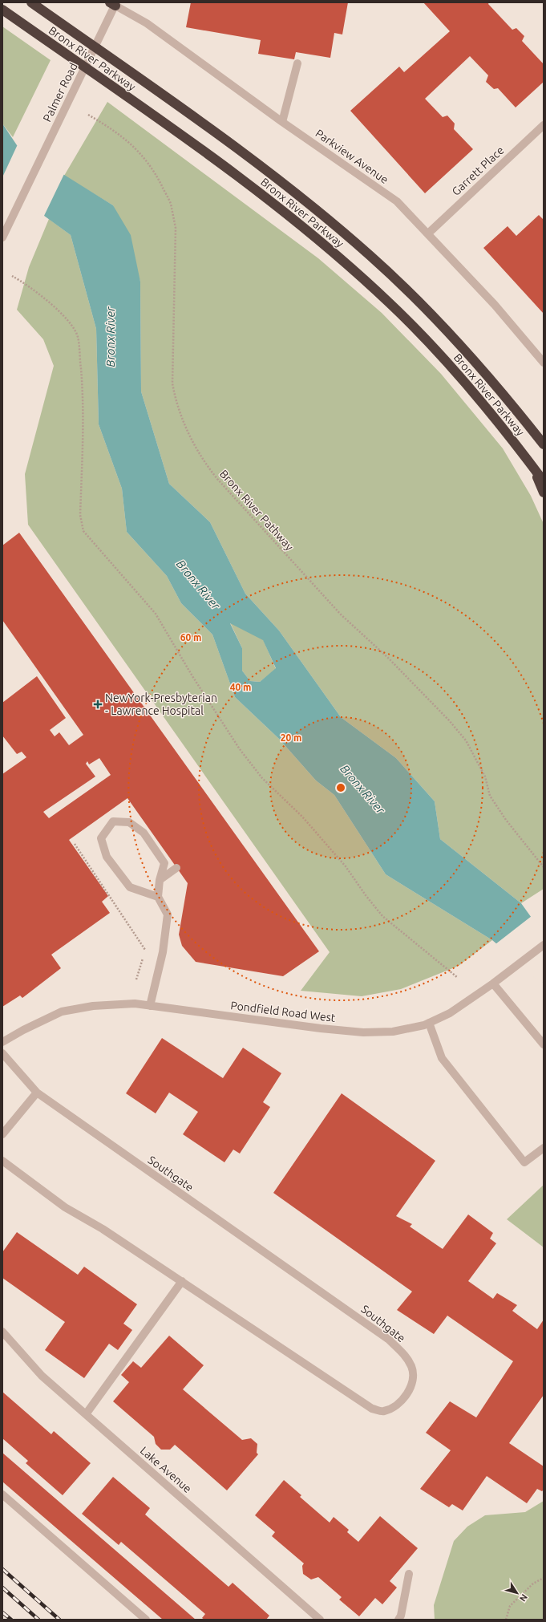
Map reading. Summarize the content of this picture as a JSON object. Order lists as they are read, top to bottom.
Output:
{
  "streets": {
    "highway": ["Bronx River Parkway"],
    "street": [
      "Palmer Road",
      "Parkview Avenue",
      "Garrett Place",
      "Pondfield Road West",
      "Southgate",
      "Lake Avenue"
    ],
    "path": ["Bronx River Pathway"]
  },
  "crossings": [
    ["Palmer Road", "Parkview Avenue"],
    ["Parkview Avenue", "Garrett Place"]
  ],
  "water": ["Bronx River"],
  "places": {
    "health": ["NewYork-Presbyterian - Lawrence Hospital"]
  },
  "north": "bottom right",
  "rings": ["60 m", "40 m", "20 m"]
}
